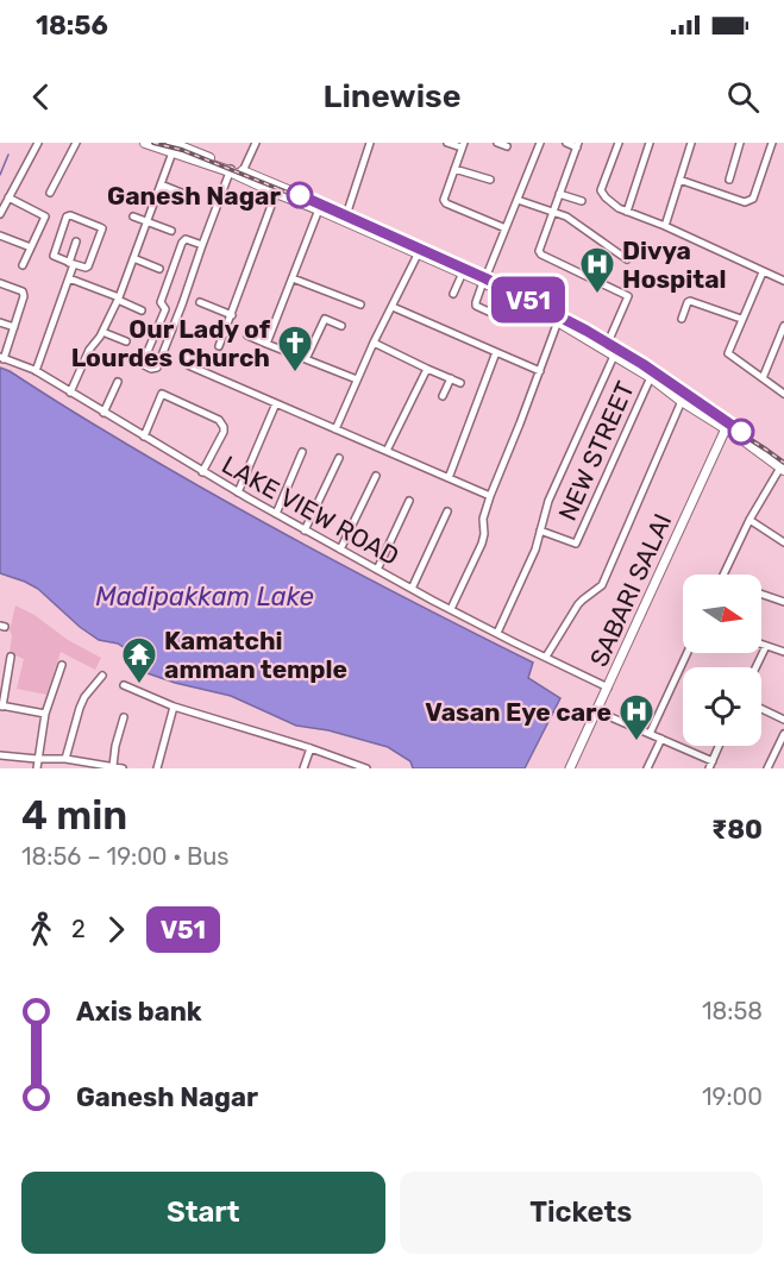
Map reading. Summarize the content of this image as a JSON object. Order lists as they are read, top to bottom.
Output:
{
  "streets": {
    "main road": ["SABARI SALAI"],
    "street": ["NEW STREET", "LAKE VIEW ROAD"]
  },
  "crossings": [
    ["LAKE VIEW ROAD", "SABARI SALAI"]
  ],
  "water": ["Madipakkam Lake"],
  "places": {
    "other": ["Ganesh Nagar"],
    "hospital": ["Divya Hospital", "Vasan Eye care"],
    "church": ["Our Lady of Lourdes Church"],
    "temple": ["Kamatchi amman temple"]
  },
  "lines": ["bus line V51"],
  "north": "right",
  "page": {
    "status": "18:56",
    "header": "Linewise",
    "on_map": "V51",
    "heading": ["4 min", "18:56 – 19:00 · Bus", "₹80"],
    "legs": ["2", "V51"],
    "list": [
      {
        "name": "Axis bank",
        "value": "18:58"
      },
      {
        "name": "Ganesh Nagar",
        "value": "19:00"
      }
    ],
    "buttons": ["Start", "Tickets"]
  }
}
